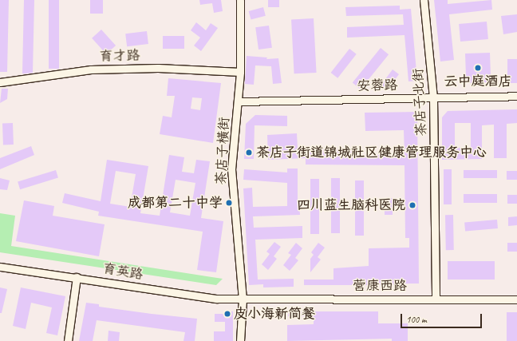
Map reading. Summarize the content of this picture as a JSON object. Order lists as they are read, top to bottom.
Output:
{
  "streets": {
    "street": [
      "育才路",
      "安蓉路",
      "茶店子北街",
      "茶店子横街",
      "育英路",
      "营康西路"
    ]
  },
  "crossings": [
    ["育才路", "茶店子横街"],
    ["安蓉路", "茶店子北街"],
    ["安蓉路", "茶店子横街"],
    ["茶店子北街", "营康西路"],
    ["茶店子横街", "育英路"],
    ["茶店子横街", "营康西路"],
    ["育英路", "营康西路"]
  ],
  "places": [
    "云中庭酒店",
    "茶店子街道锦城社区健康管理服务中心",
    "成都第二十中学",
    "四川蓝生脑科医院",
    "皮小海新简餐"
  ],
  "scale_bar": "100 m"
}
